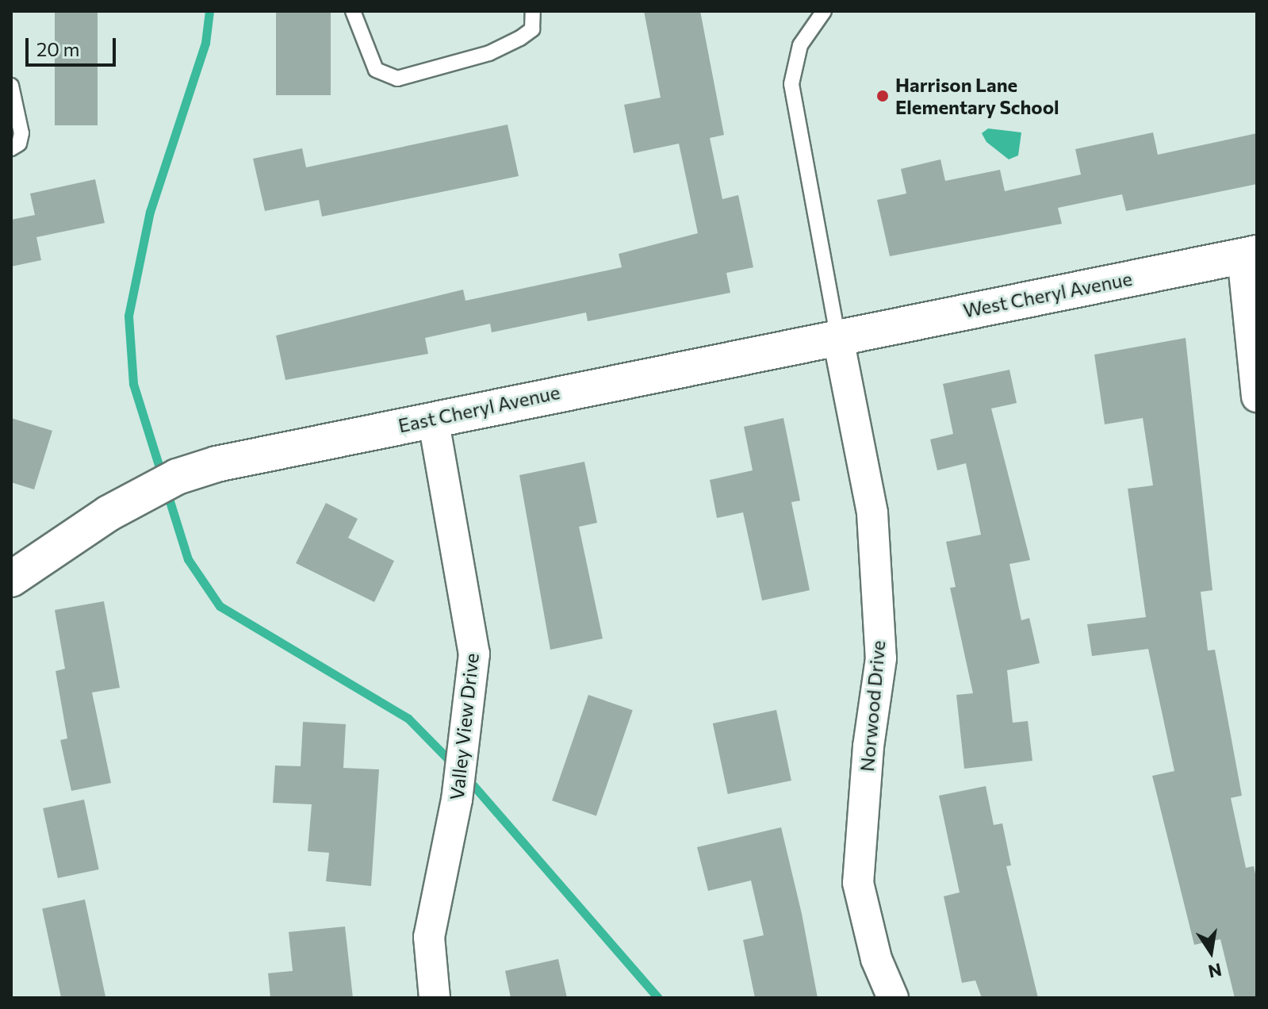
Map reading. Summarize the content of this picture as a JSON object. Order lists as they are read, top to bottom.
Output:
{
  "streets": {
    "street": [
      "West Cheryl Avenue",
      "East Cheryl Avenue",
      "Norwood Drive",
      "Valley View Drive"
    ]
  },
  "crossings": [
    ["West Cheryl Avenue", "East Cheryl Avenue"],
    ["West Cheryl Avenue", "Norwood Drive"],
    ["East Cheryl Avenue", "Norwood Drive"],
    ["East Cheryl Avenue", "Valley View Drive"]
  ],
  "places": ["Harrison Lane Elementary School"],
  "scale_bar": "20 m",
  "north": "bottom"
}
